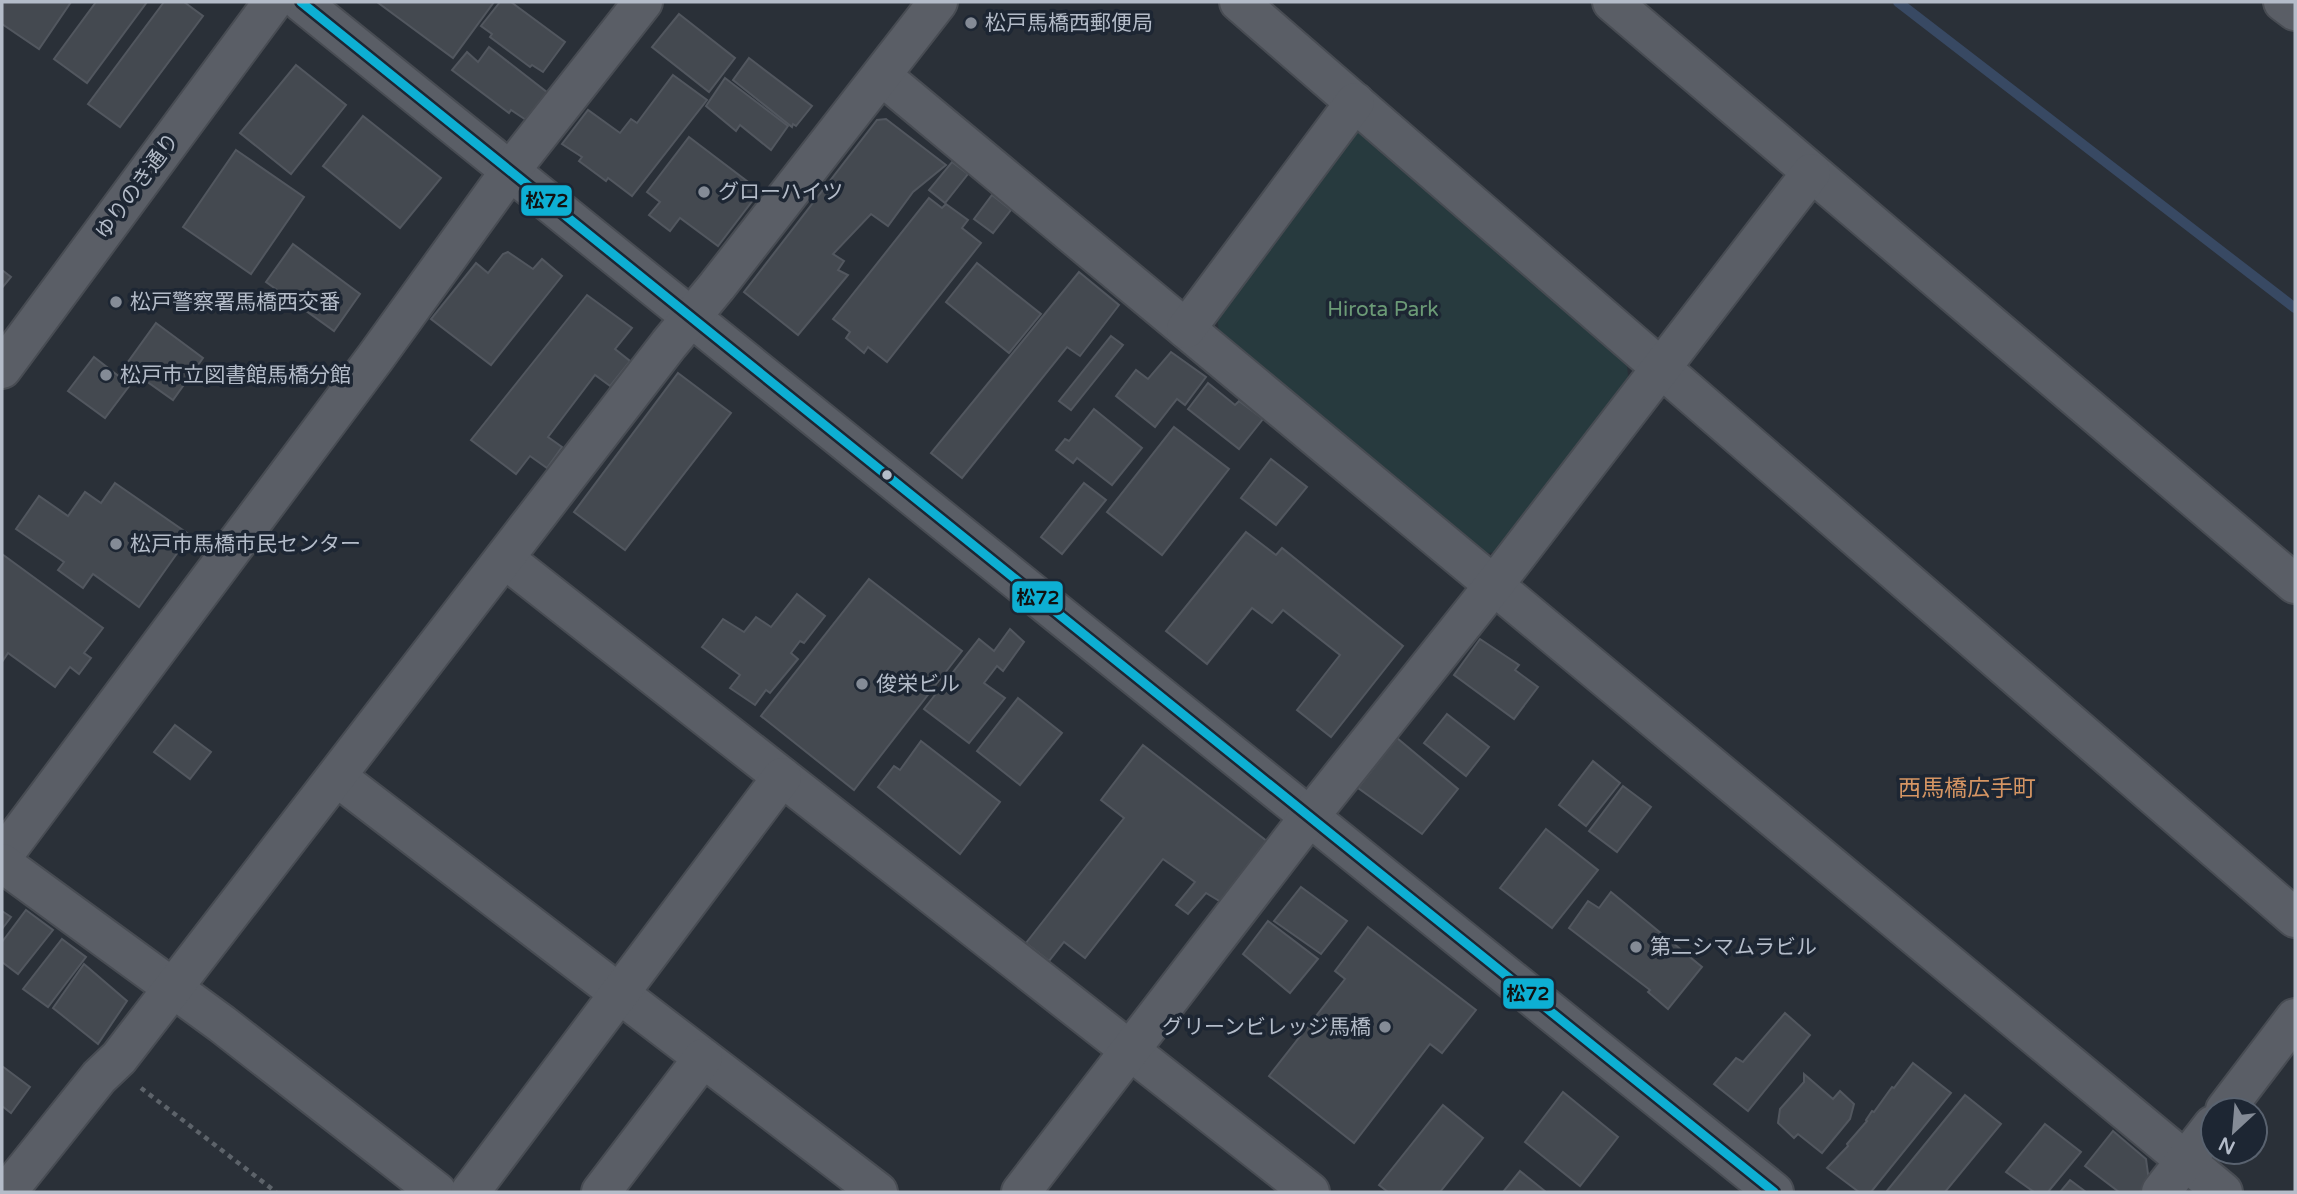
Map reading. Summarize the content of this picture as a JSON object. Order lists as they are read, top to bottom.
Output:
{
  "streets": {
    "street": ["ゆりのき通り"]
  },
  "districts": ["西馬橋広手町"],
  "parks": ["Hirota Park"],
  "places": [
    "松戸馬橋西郵便局",
    "グローハイツ",
    "松戸警察署馬橋西交番",
    "松戸市立図書館馬橋分館",
    "松戸市馬橋市民センター",
    "俊栄ビル",
    "第二シマムラビル",
    "グリーンビレッジ馬橋"
  ],
  "lines": ["transit line 松72"],
  "north": "bottom left"
}
